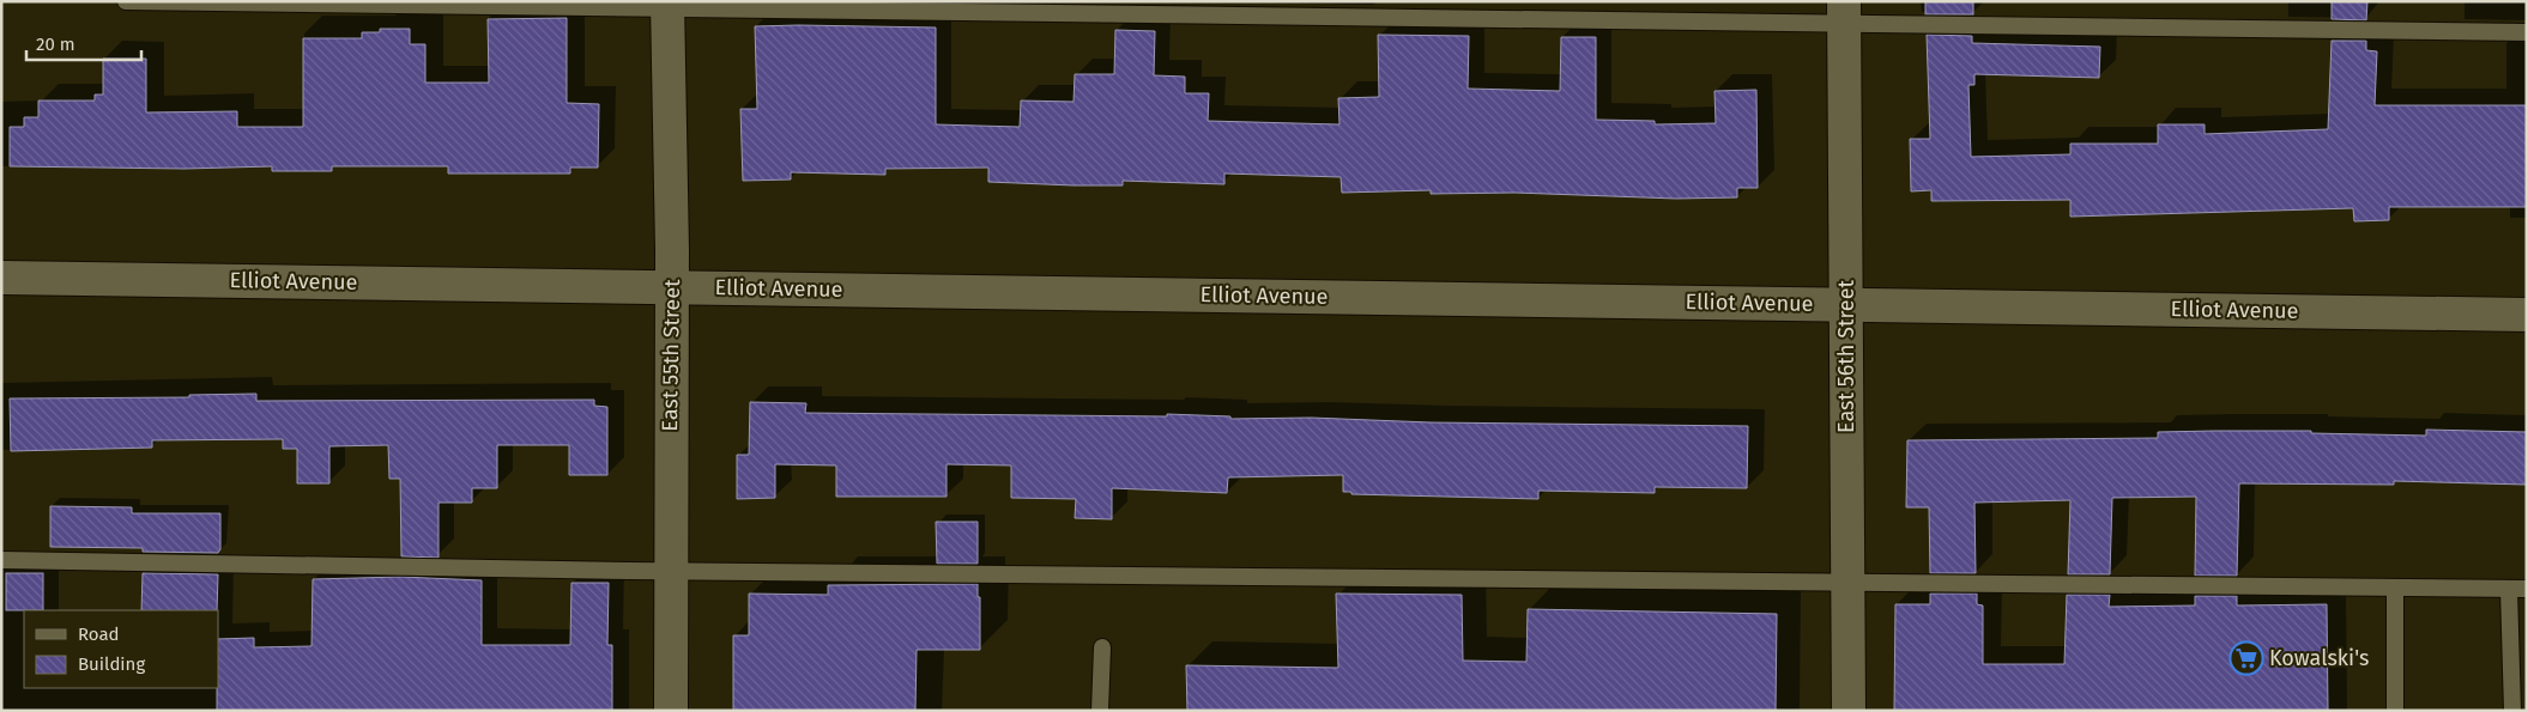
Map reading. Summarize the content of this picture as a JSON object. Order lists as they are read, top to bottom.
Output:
{
  "streets": {
    "street": ["Elliot Avenue", "East 55th Street", "East 56th Street"]
  },
  "crossings": [
    ["Elliot Avenue", "East 55th Street"],
    ["Elliot Avenue", "East 56th Street"]
  ],
  "places": {
    "supermarket": ["Kowalski's"]
  },
  "legend": ["Road", "Building"],
  "scale_bar": "20 m"
}
